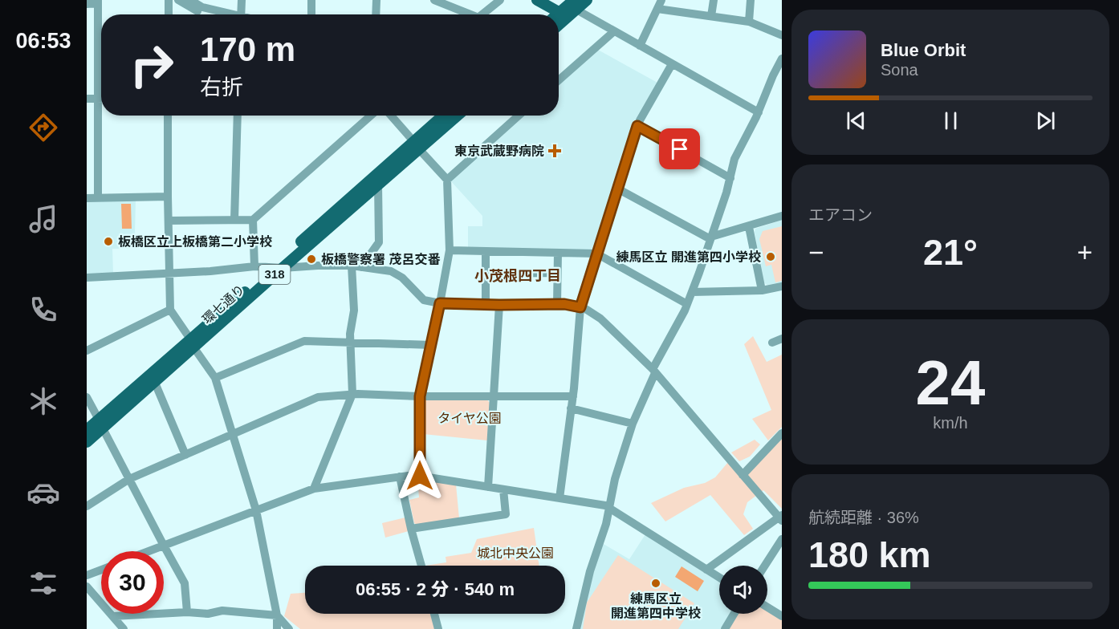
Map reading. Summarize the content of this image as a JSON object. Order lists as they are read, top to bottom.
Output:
{
  "streets": {
    "main road": ["318", "環七通り"]
  },
  "districts": ["小茂根四丁目"],
  "parks": ["タイヤ公園", "城北中央公園"],
  "places": {
    "health": ["東京武蔵野病院"],
    "other": [
      "板橋区立上板橋第二小学校",
      "練馬区立 開進第四小学校",
      "板橋警察署 茂呂交番",
      "練馬区立 開進第四中学校"
    ]
  },
  "page": {
    "tabs": "06:53",
    "turn": ["170 m", "右折"],
    "song": ["Blue Orbit", "Sona"],
    "tile": [
      "エアコン",
      ["24", "km/h"],
      ["航続距離 · 36%", "180 km"]
    ],
    "heat": ["−", "21°", "+"],
    "limit": "30",
    "trip": "06:55 · 2 分 · 540 m"
  }
}
